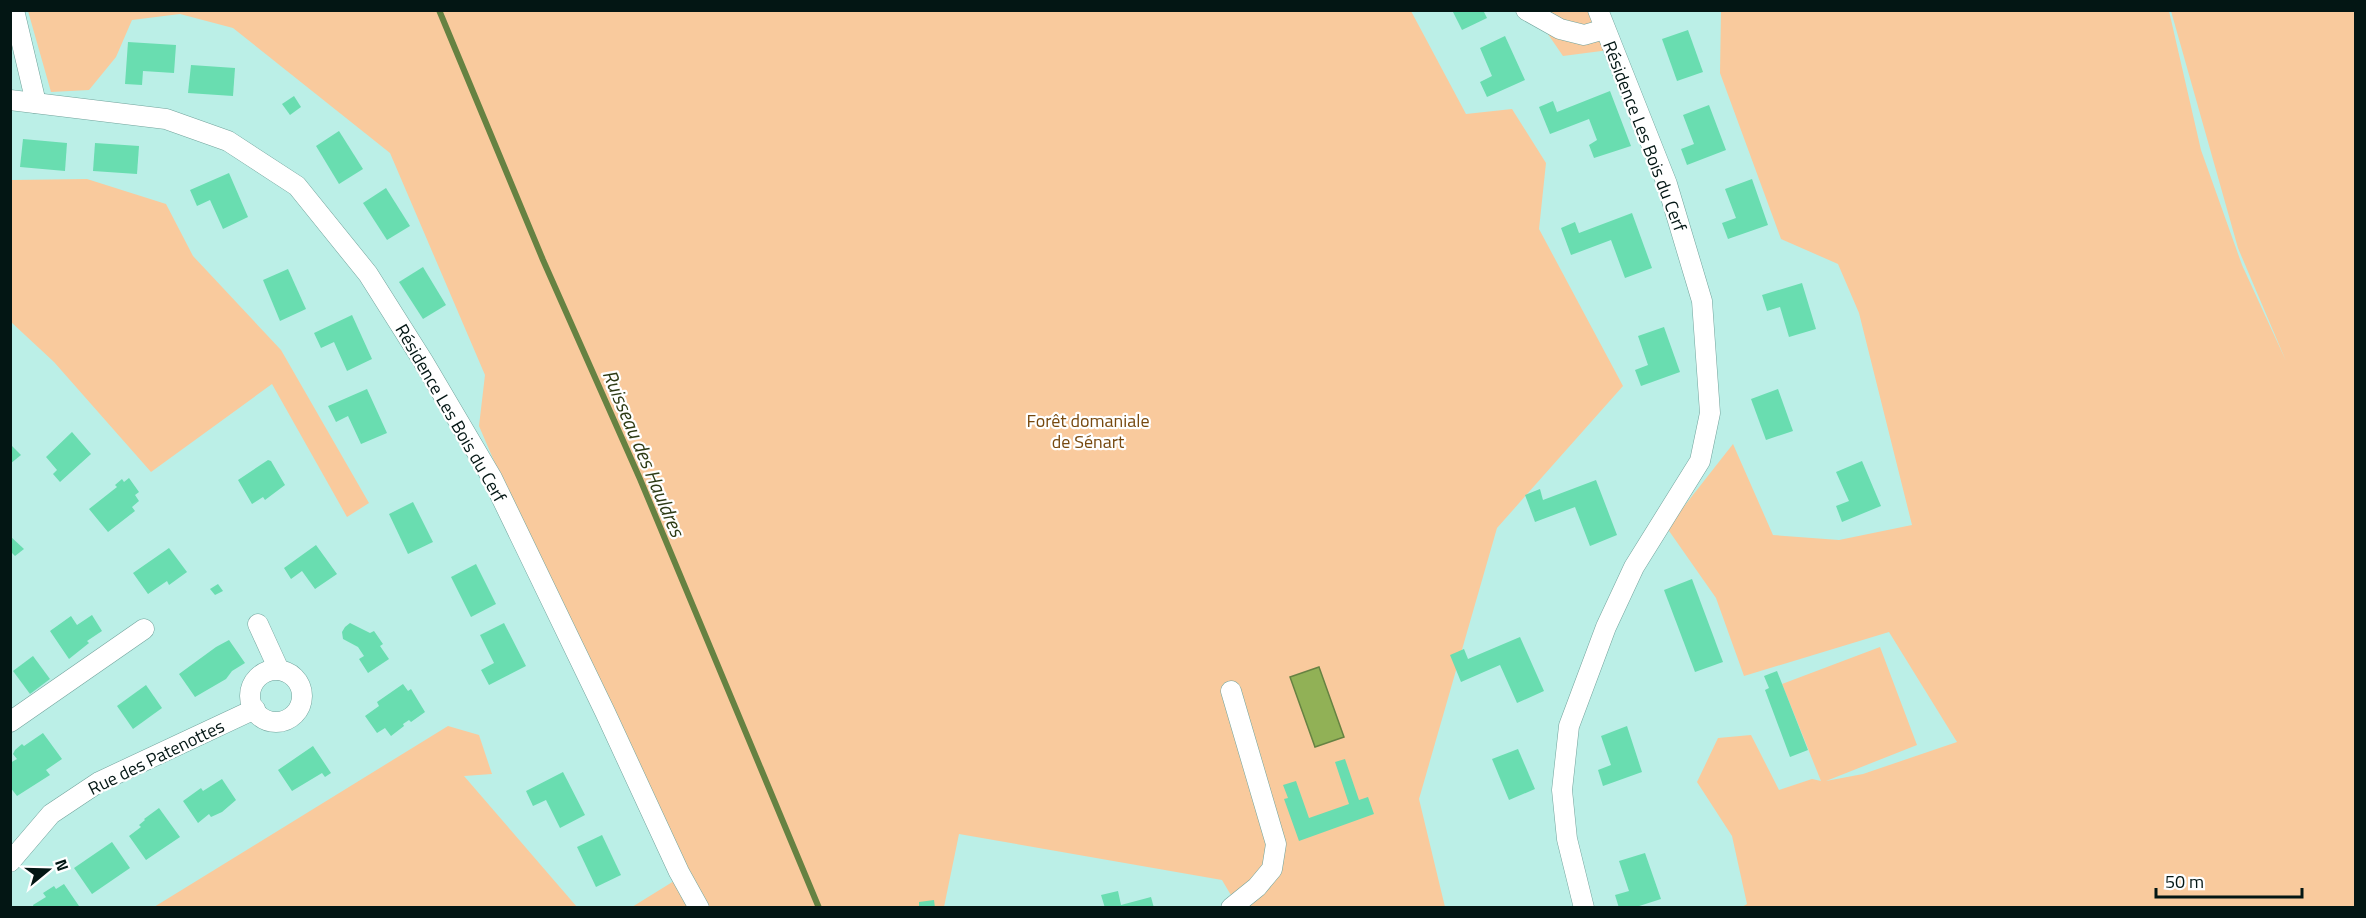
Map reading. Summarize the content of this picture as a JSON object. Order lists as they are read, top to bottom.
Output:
{
  "streets": {
    "street": ["Résidence Les Bois du Cerf", "Rue des Patenottes"]
  },
  "water": ["Ruisseau des Hauldres"],
  "parks": ["Forêt domaniale de Sénart"],
  "scale_bar": "50 m",
  "north": "right"
}
